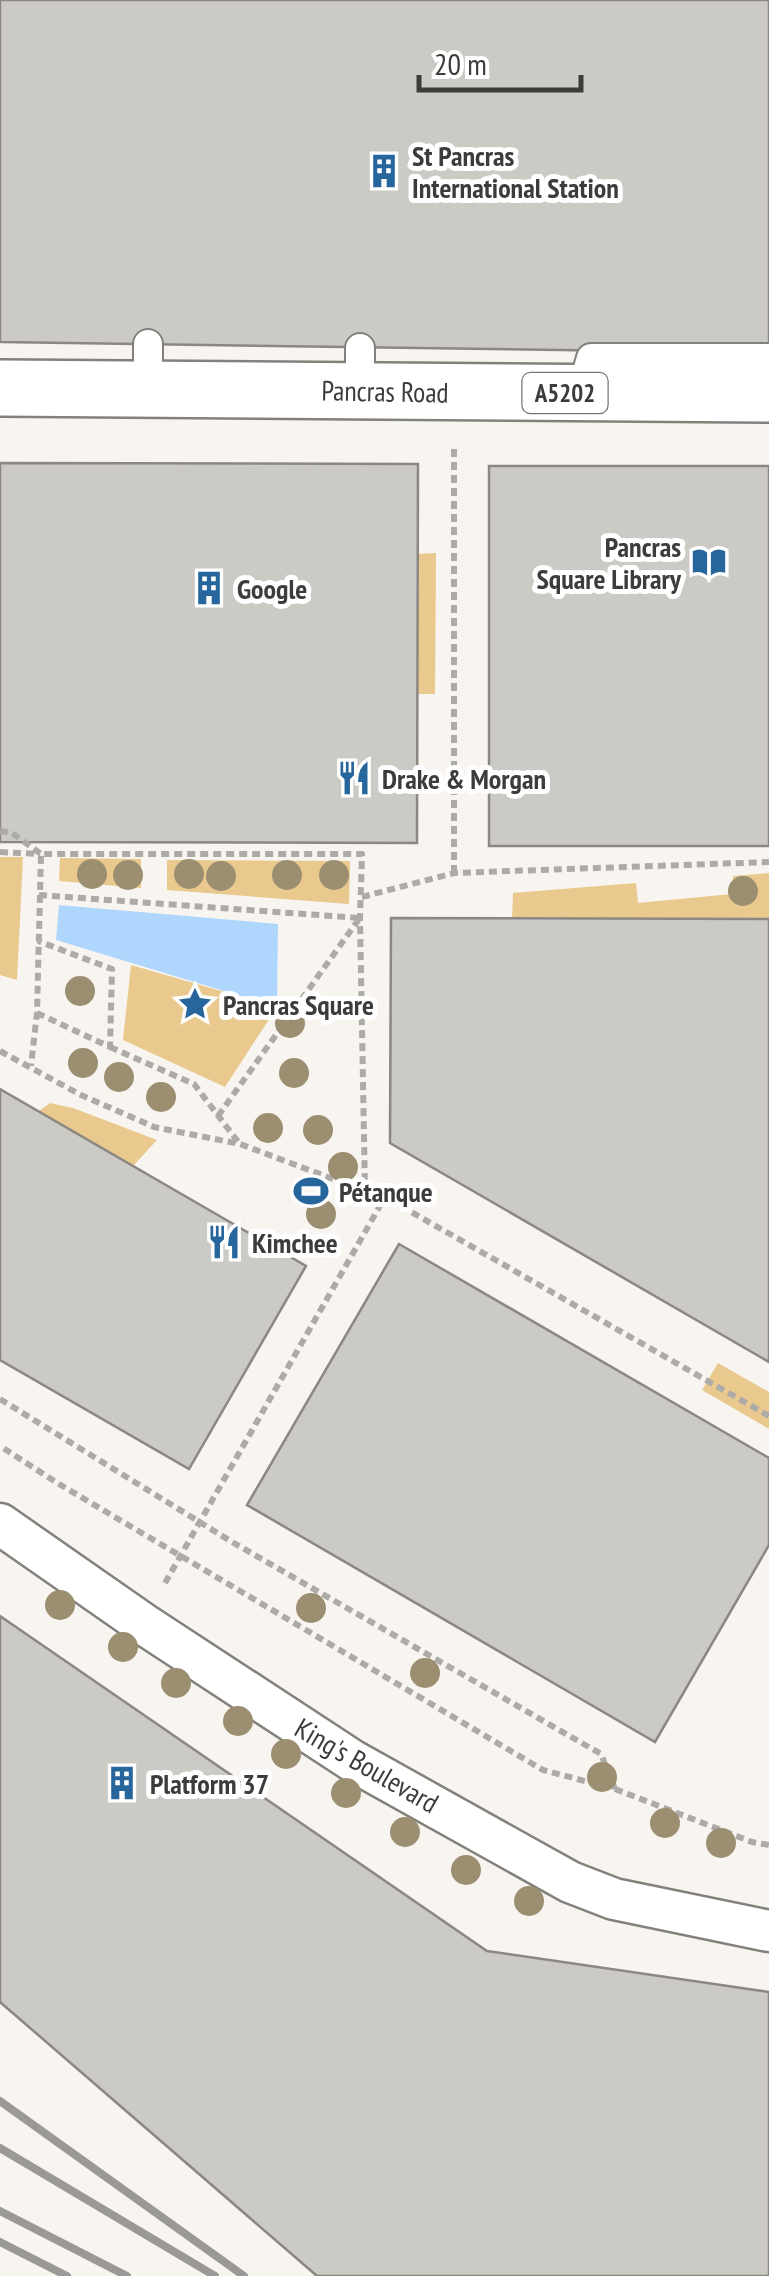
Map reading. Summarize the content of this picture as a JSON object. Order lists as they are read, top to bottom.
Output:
{
  "streets": {
    "main road": ["Pancras Road", "A5202"],
    "street": ["King's Boulevard"]
  },
  "places": {
    "building": ["St Pancras International Station", "Google", "Platform 37"],
    "library": ["Pancras Square Library"],
    "restaurant": ["Drake & Morgan", "Kimchee"],
    "place": ["Pancras Square"],
    "sports": ["Pétanque"]
  },
  "scale_bar": "20 m"
}
